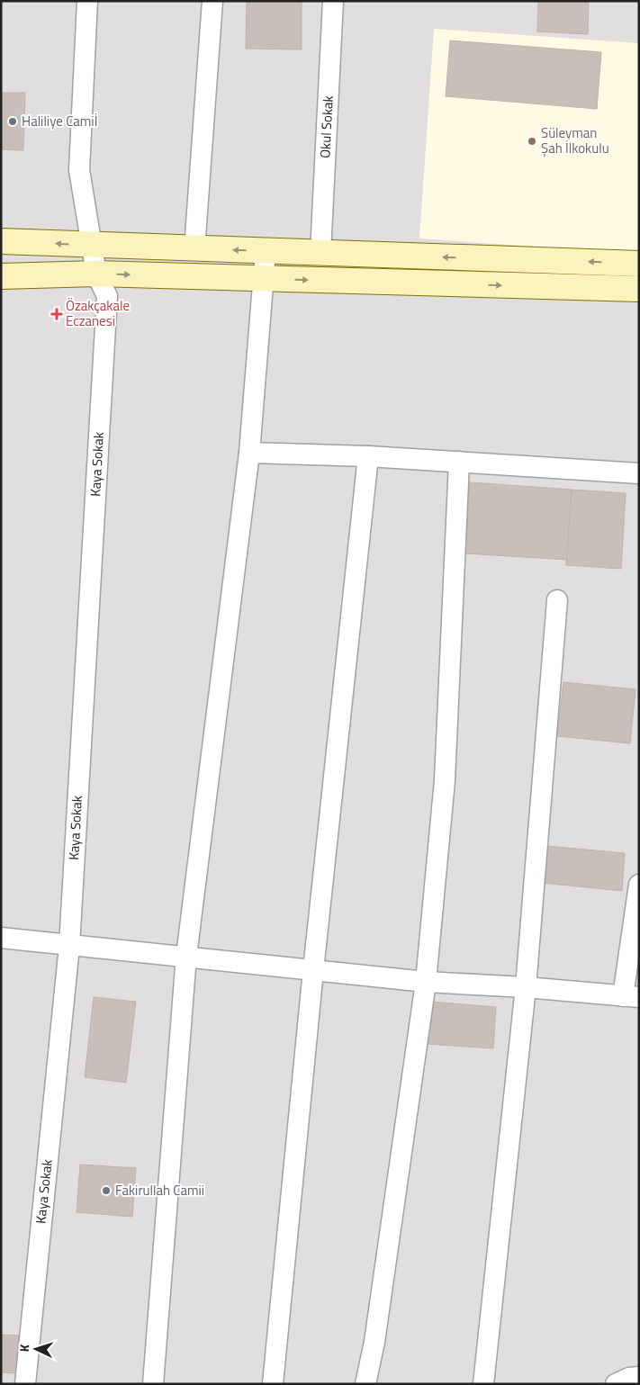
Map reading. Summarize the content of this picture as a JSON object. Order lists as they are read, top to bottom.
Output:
{
  "streets": {
    "street": ["Okul Sokak", "Kaya Sokak"]
  },
  "places": {
    "other": ["Haliliye Camiİ", "Süleyman Şah İlkokulu", "Fakirullah Camii"],
    "health": ["Özakçakale Eczanesi"]
  },
  "north": "left"
}
